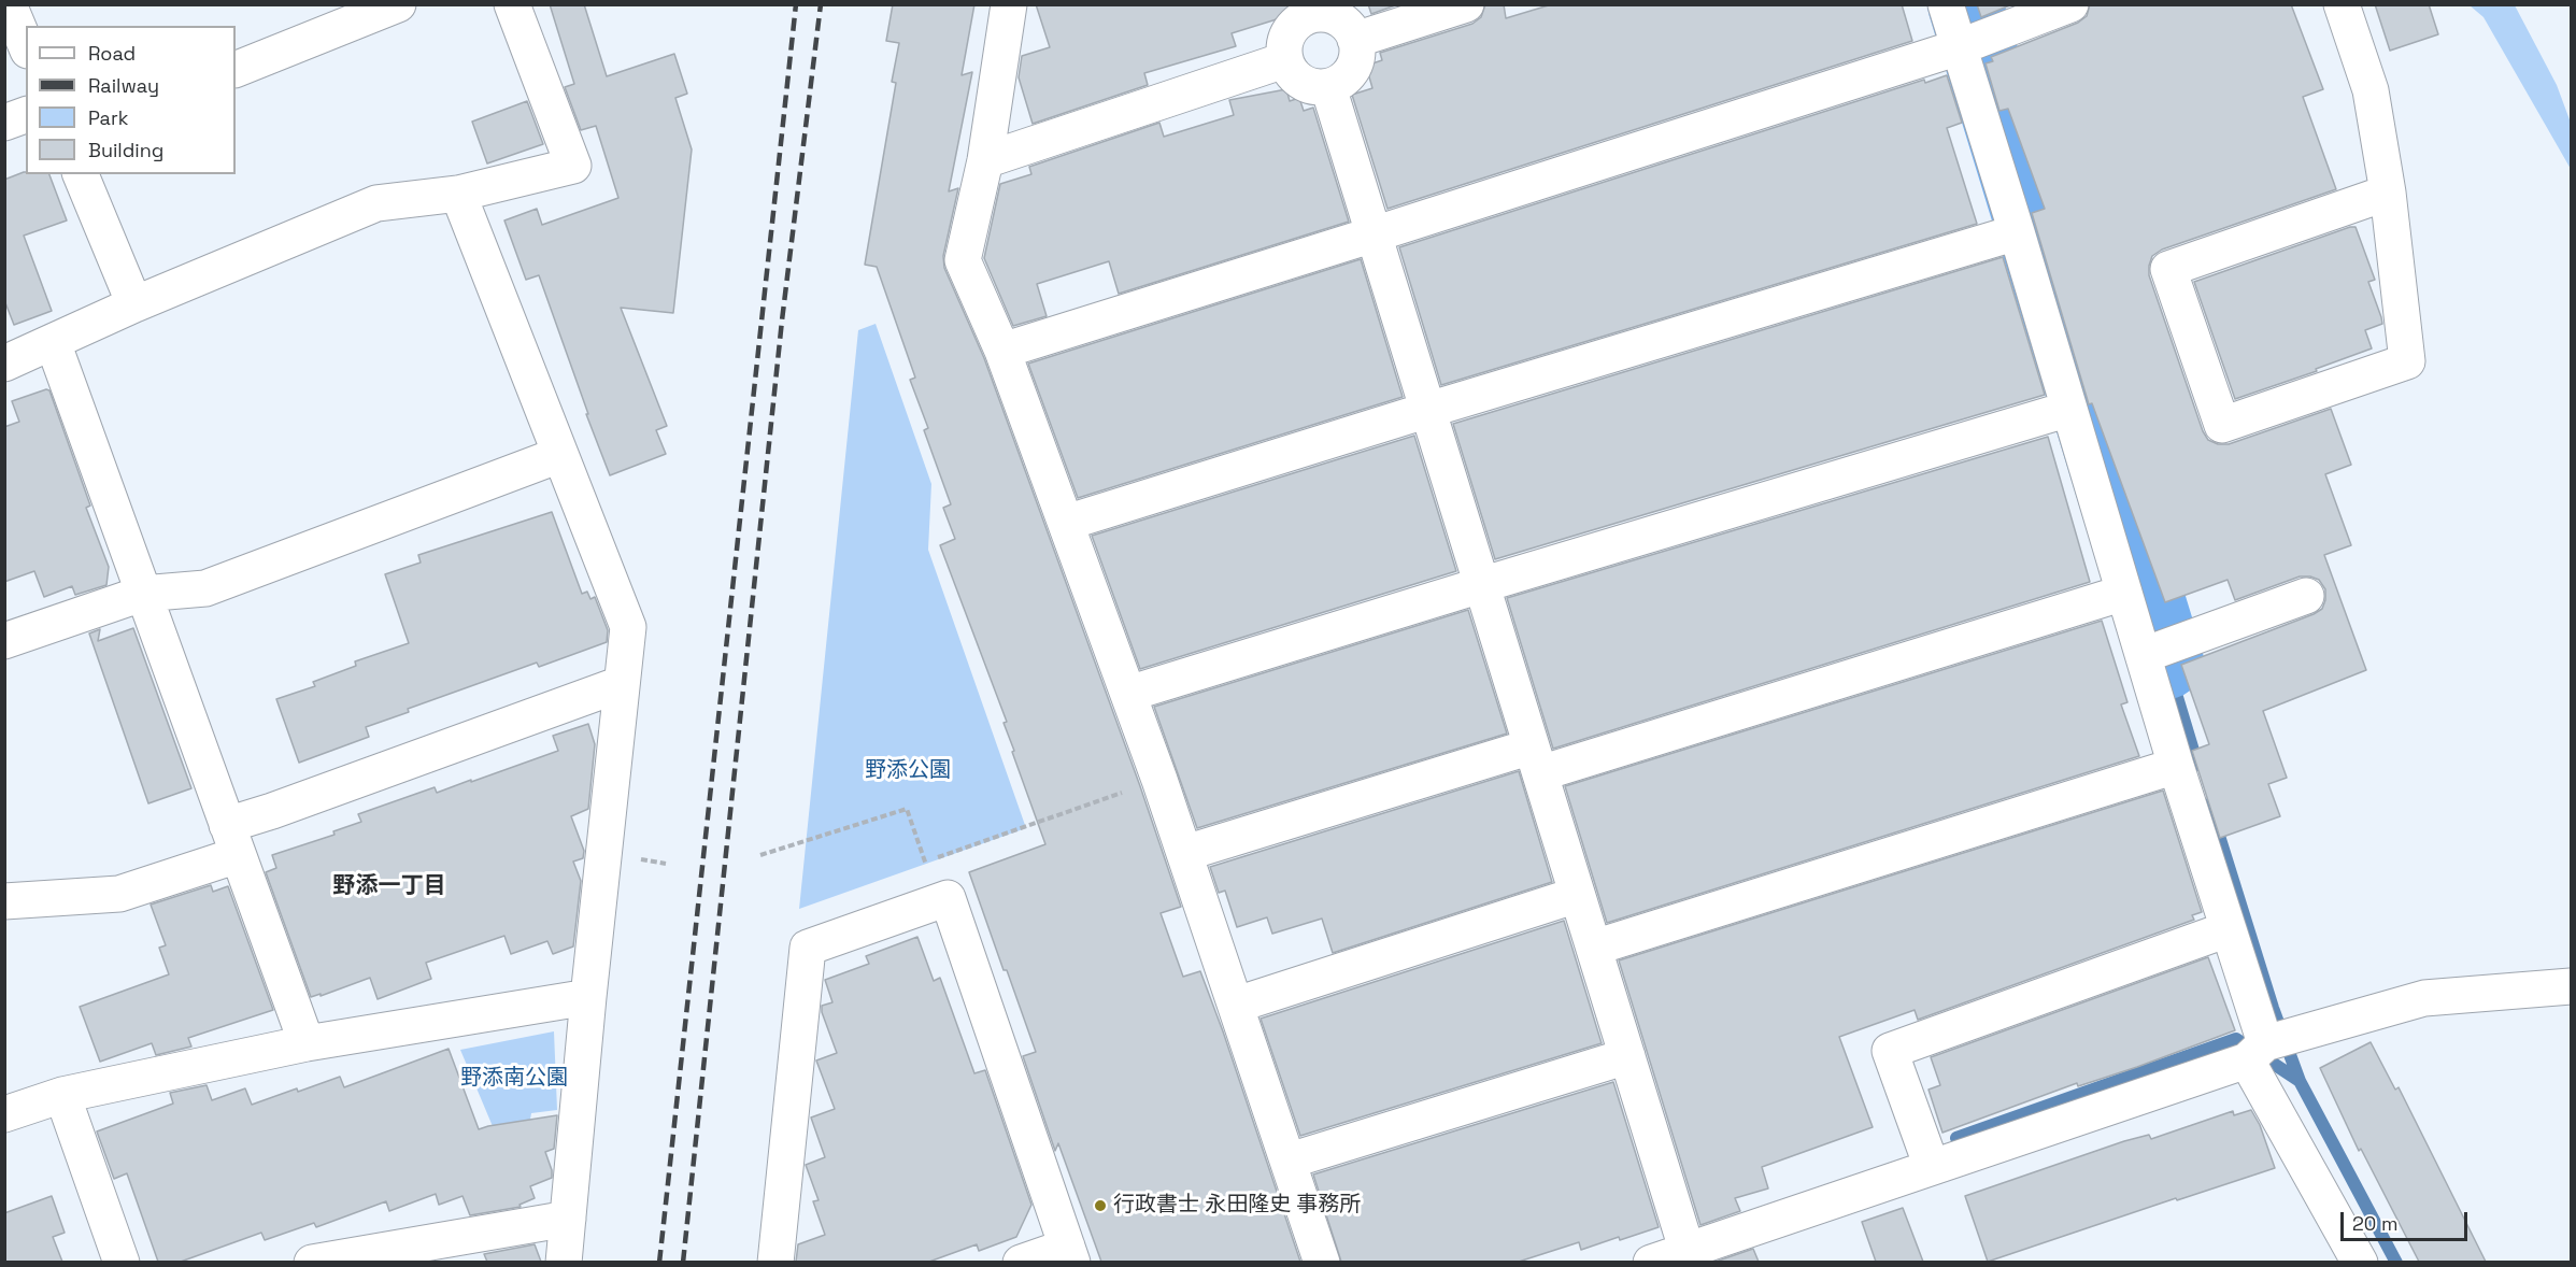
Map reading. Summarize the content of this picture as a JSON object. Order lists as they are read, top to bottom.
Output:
{
  "districts": ["野添一丁目"],
  "parks": ["野添公園", "野添南公園"],
  "places": ["行政書士 永田隆史 事務所"],
  "legend": [
    "Road",
    "Railway",
    "Park",
    "Building"
  ],
  "scale_bar": "20 m"
}
